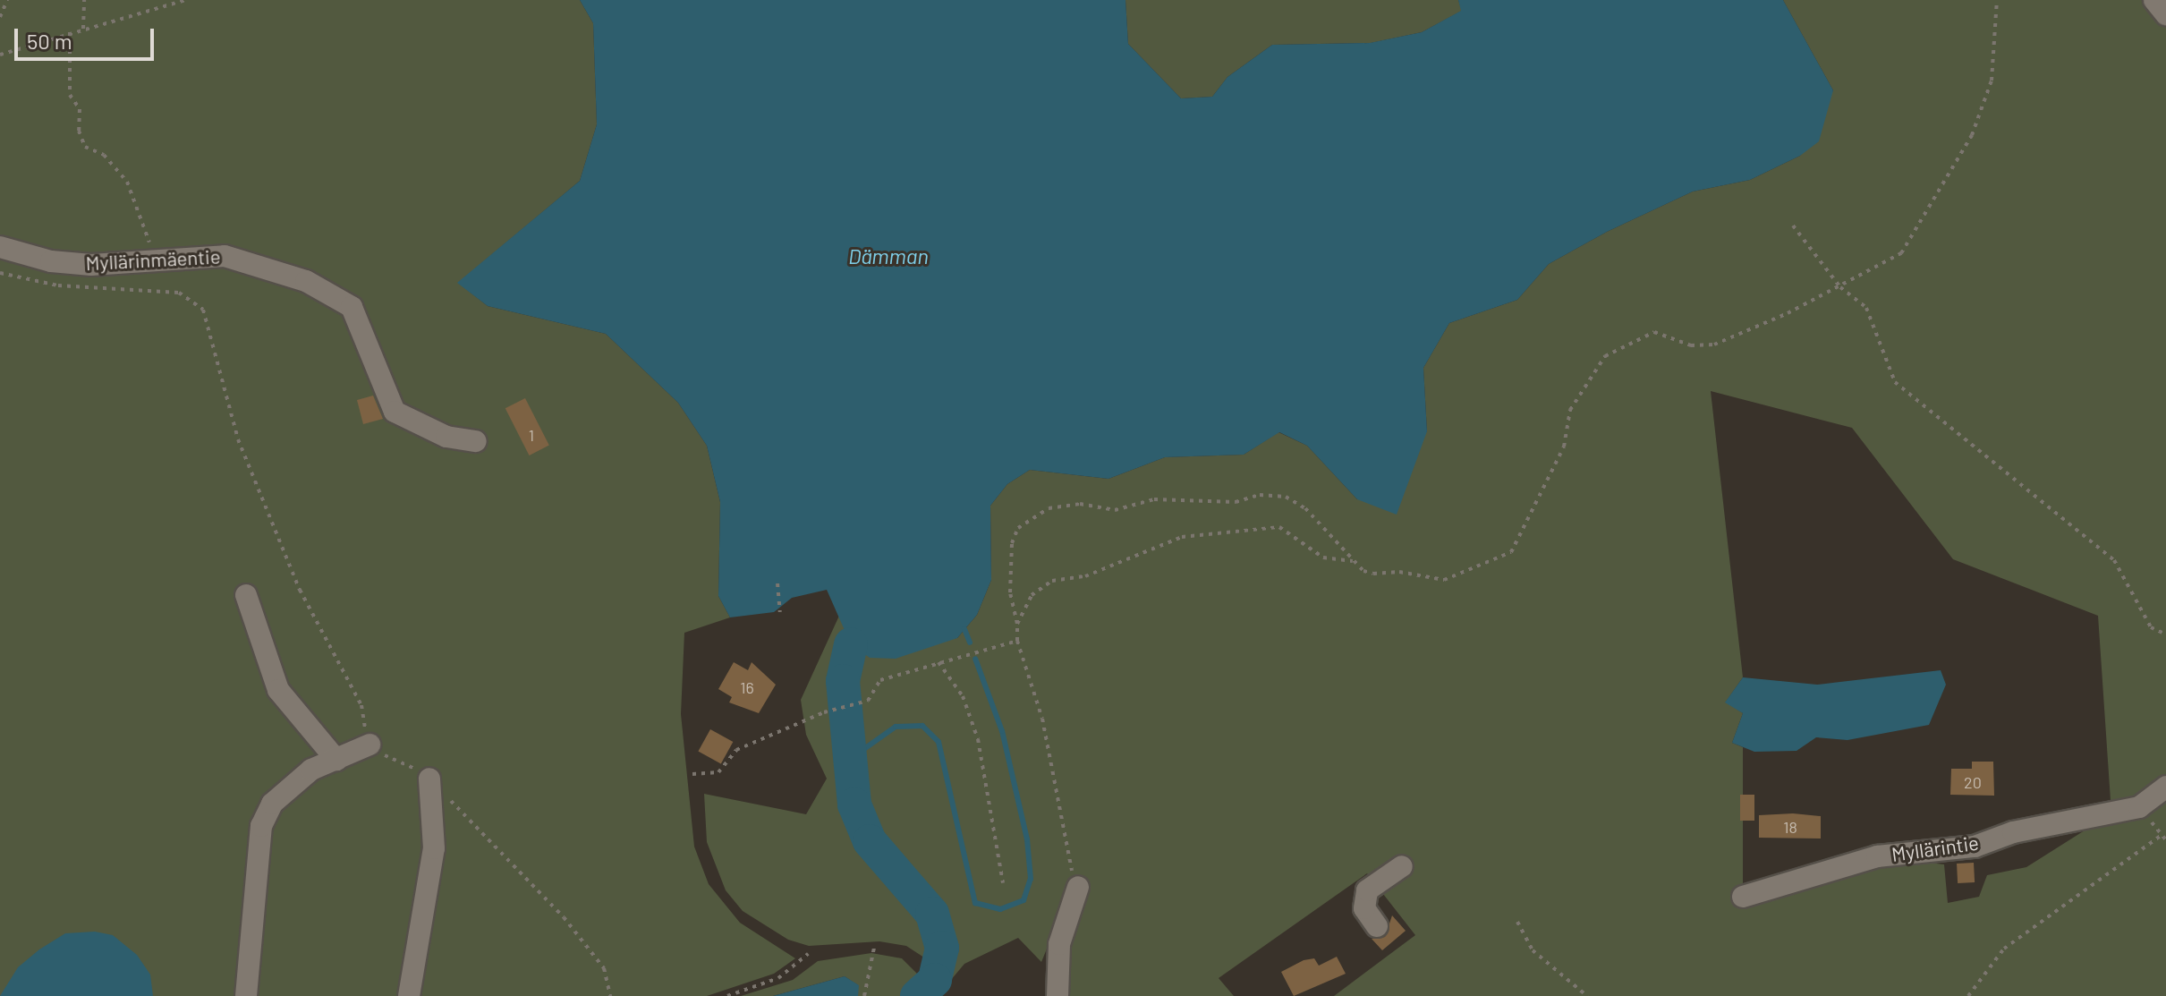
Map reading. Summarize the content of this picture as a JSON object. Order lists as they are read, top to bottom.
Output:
{
  "streets": {
    "street": ["Myllärinmäentie", "Myllärintie"]
  },
  "water": ["Dämman"],
  "house_numbers": [
    "1",
    "16",
    "20",
    "18"
  ],
  "scale_bar": "50 m"
}
